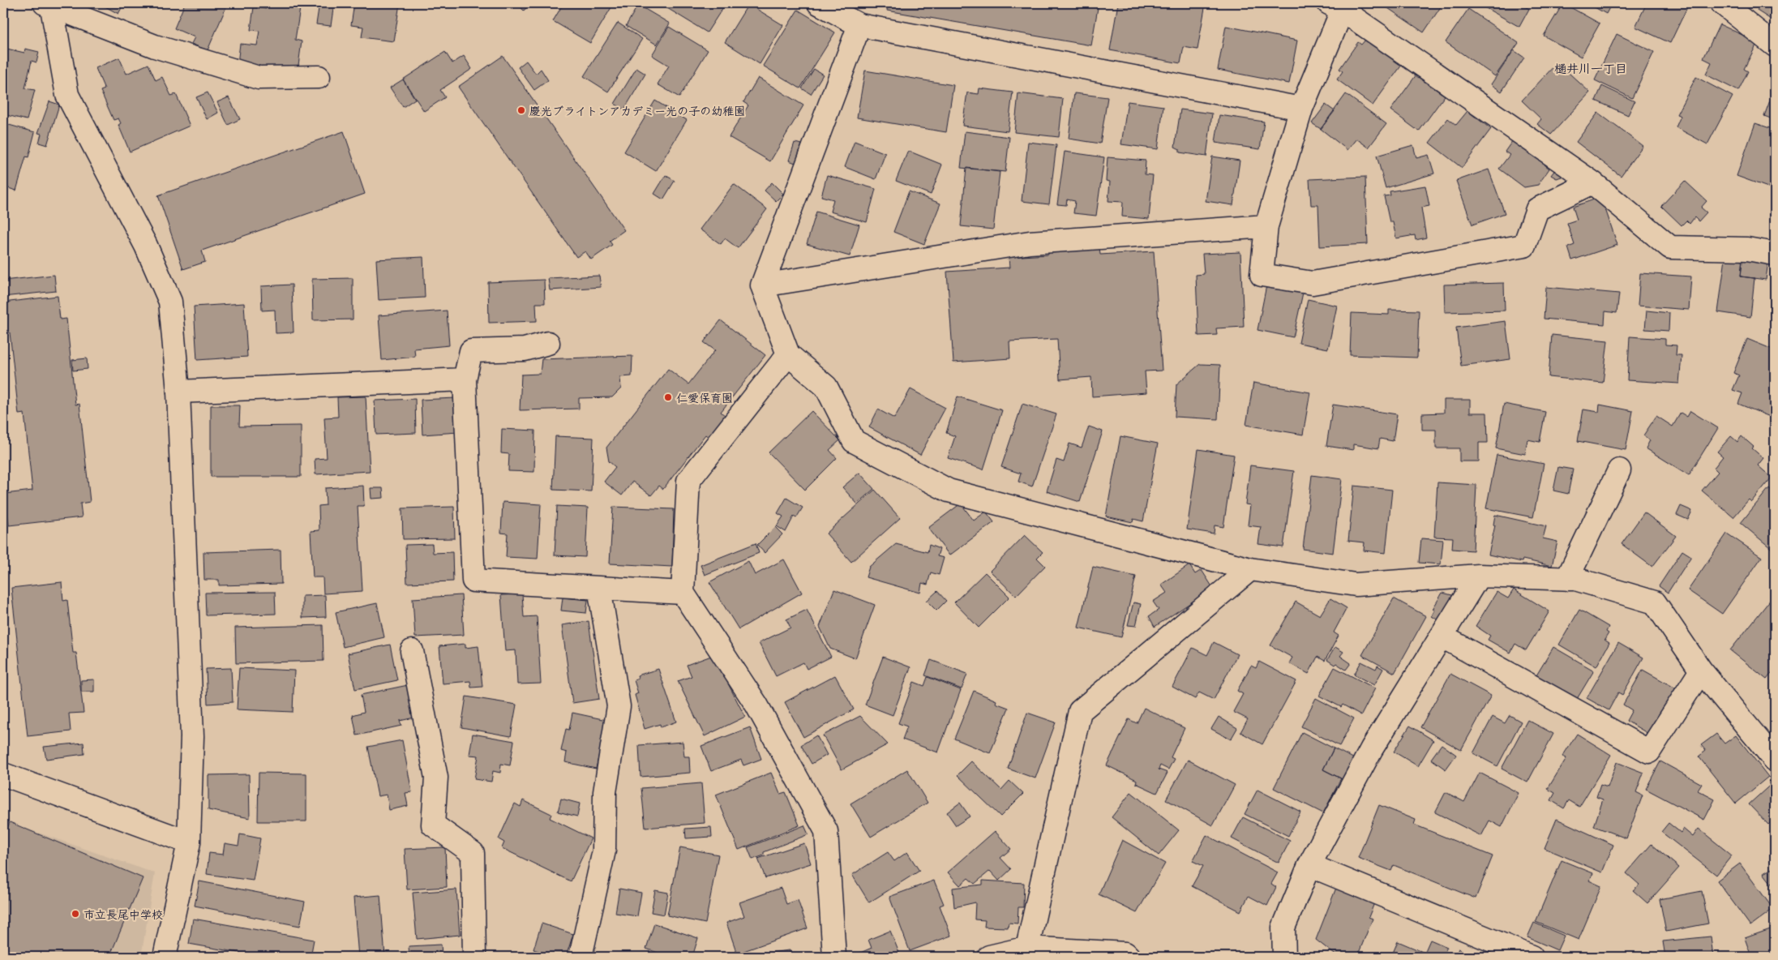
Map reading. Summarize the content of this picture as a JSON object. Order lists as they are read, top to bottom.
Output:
{
  "districts": ["樋井川一丁目"],
  "places": ["慶光ブライトンアカデミー光の子の幼稚園", "仁愛保育園", "市立長尾中学校"]
}
